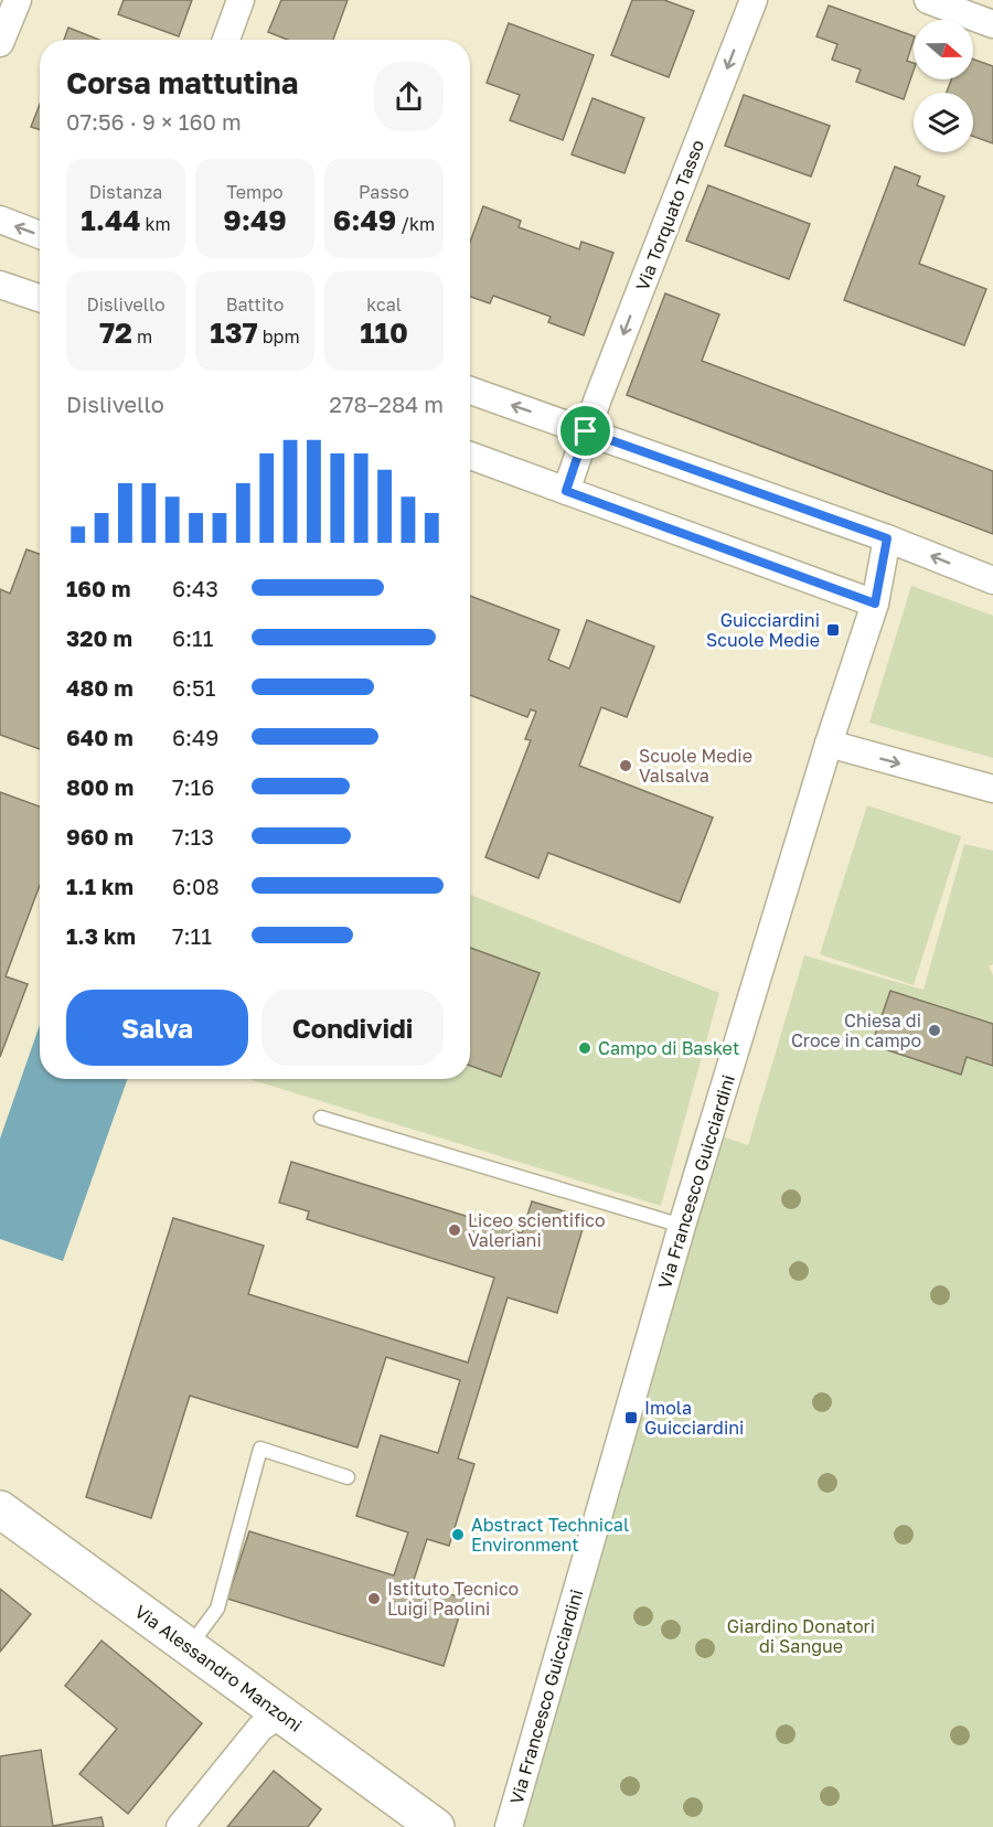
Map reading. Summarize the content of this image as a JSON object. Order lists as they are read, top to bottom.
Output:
{
  "streets": {
    "street": ["Via Torquato Tasso", "Via Francesco Guicciardini", "Via Alessandro Manzoni"]
  },
  "one_way": ["Via Torquato Tasso"],
  "parks": ["Giardino Donatori di Sangue"],
  "places": {
    "transit": ["Guicciardini Scuole Medie", "Imola Guicciardini"],
    "other": [
      "Scuole Medie Valsalva",
      "Chiesa di Croce in campo",
      "Campo di Basket",
      "Liceo scientifico Valeriani",
      "Abstract Technical Environment",
      "Istituto Tecnico Luigi Paolini"
    ]
  },
  "north": "right",
  "page": {
    "heading": ["Corsa mattutina", "07:56 · 9 × 160 m"],
    "stats": [
      ["Distanza", "1.44 km"],
      ["Tempo", "9:49"],
      ["Passo", "6:49 /km"],
      ["Dislivello", "72 m"],
      ["Battito", "137 bpm"],
      ["kcal", "110"]
    ],
    "chart": ["Dislivello", "278–284 m"],
    "list": [
      {
        "name": "160 m",
        "note": "6:43"
      },
      {
        "name": "320 m",
        "note": "6:11"
      },
      {
        "name": "480 m",
        "note": "6:51"
      },
      {
        "name": "640 m",
        "note": "6:49"
      },
      {
        "name": "800 m",
        "note": "7:16"
      },
      {
        "name": "960 m",
        "note": "7:13"
      },
      {
        "name": "1.1 km",
        "note": "6:08"
      },
      {
        "name": "1.3 km",
        "note": "7:11"
      }
    ],
    "buttons": ["Salva", "Condividi"]
  }
}
